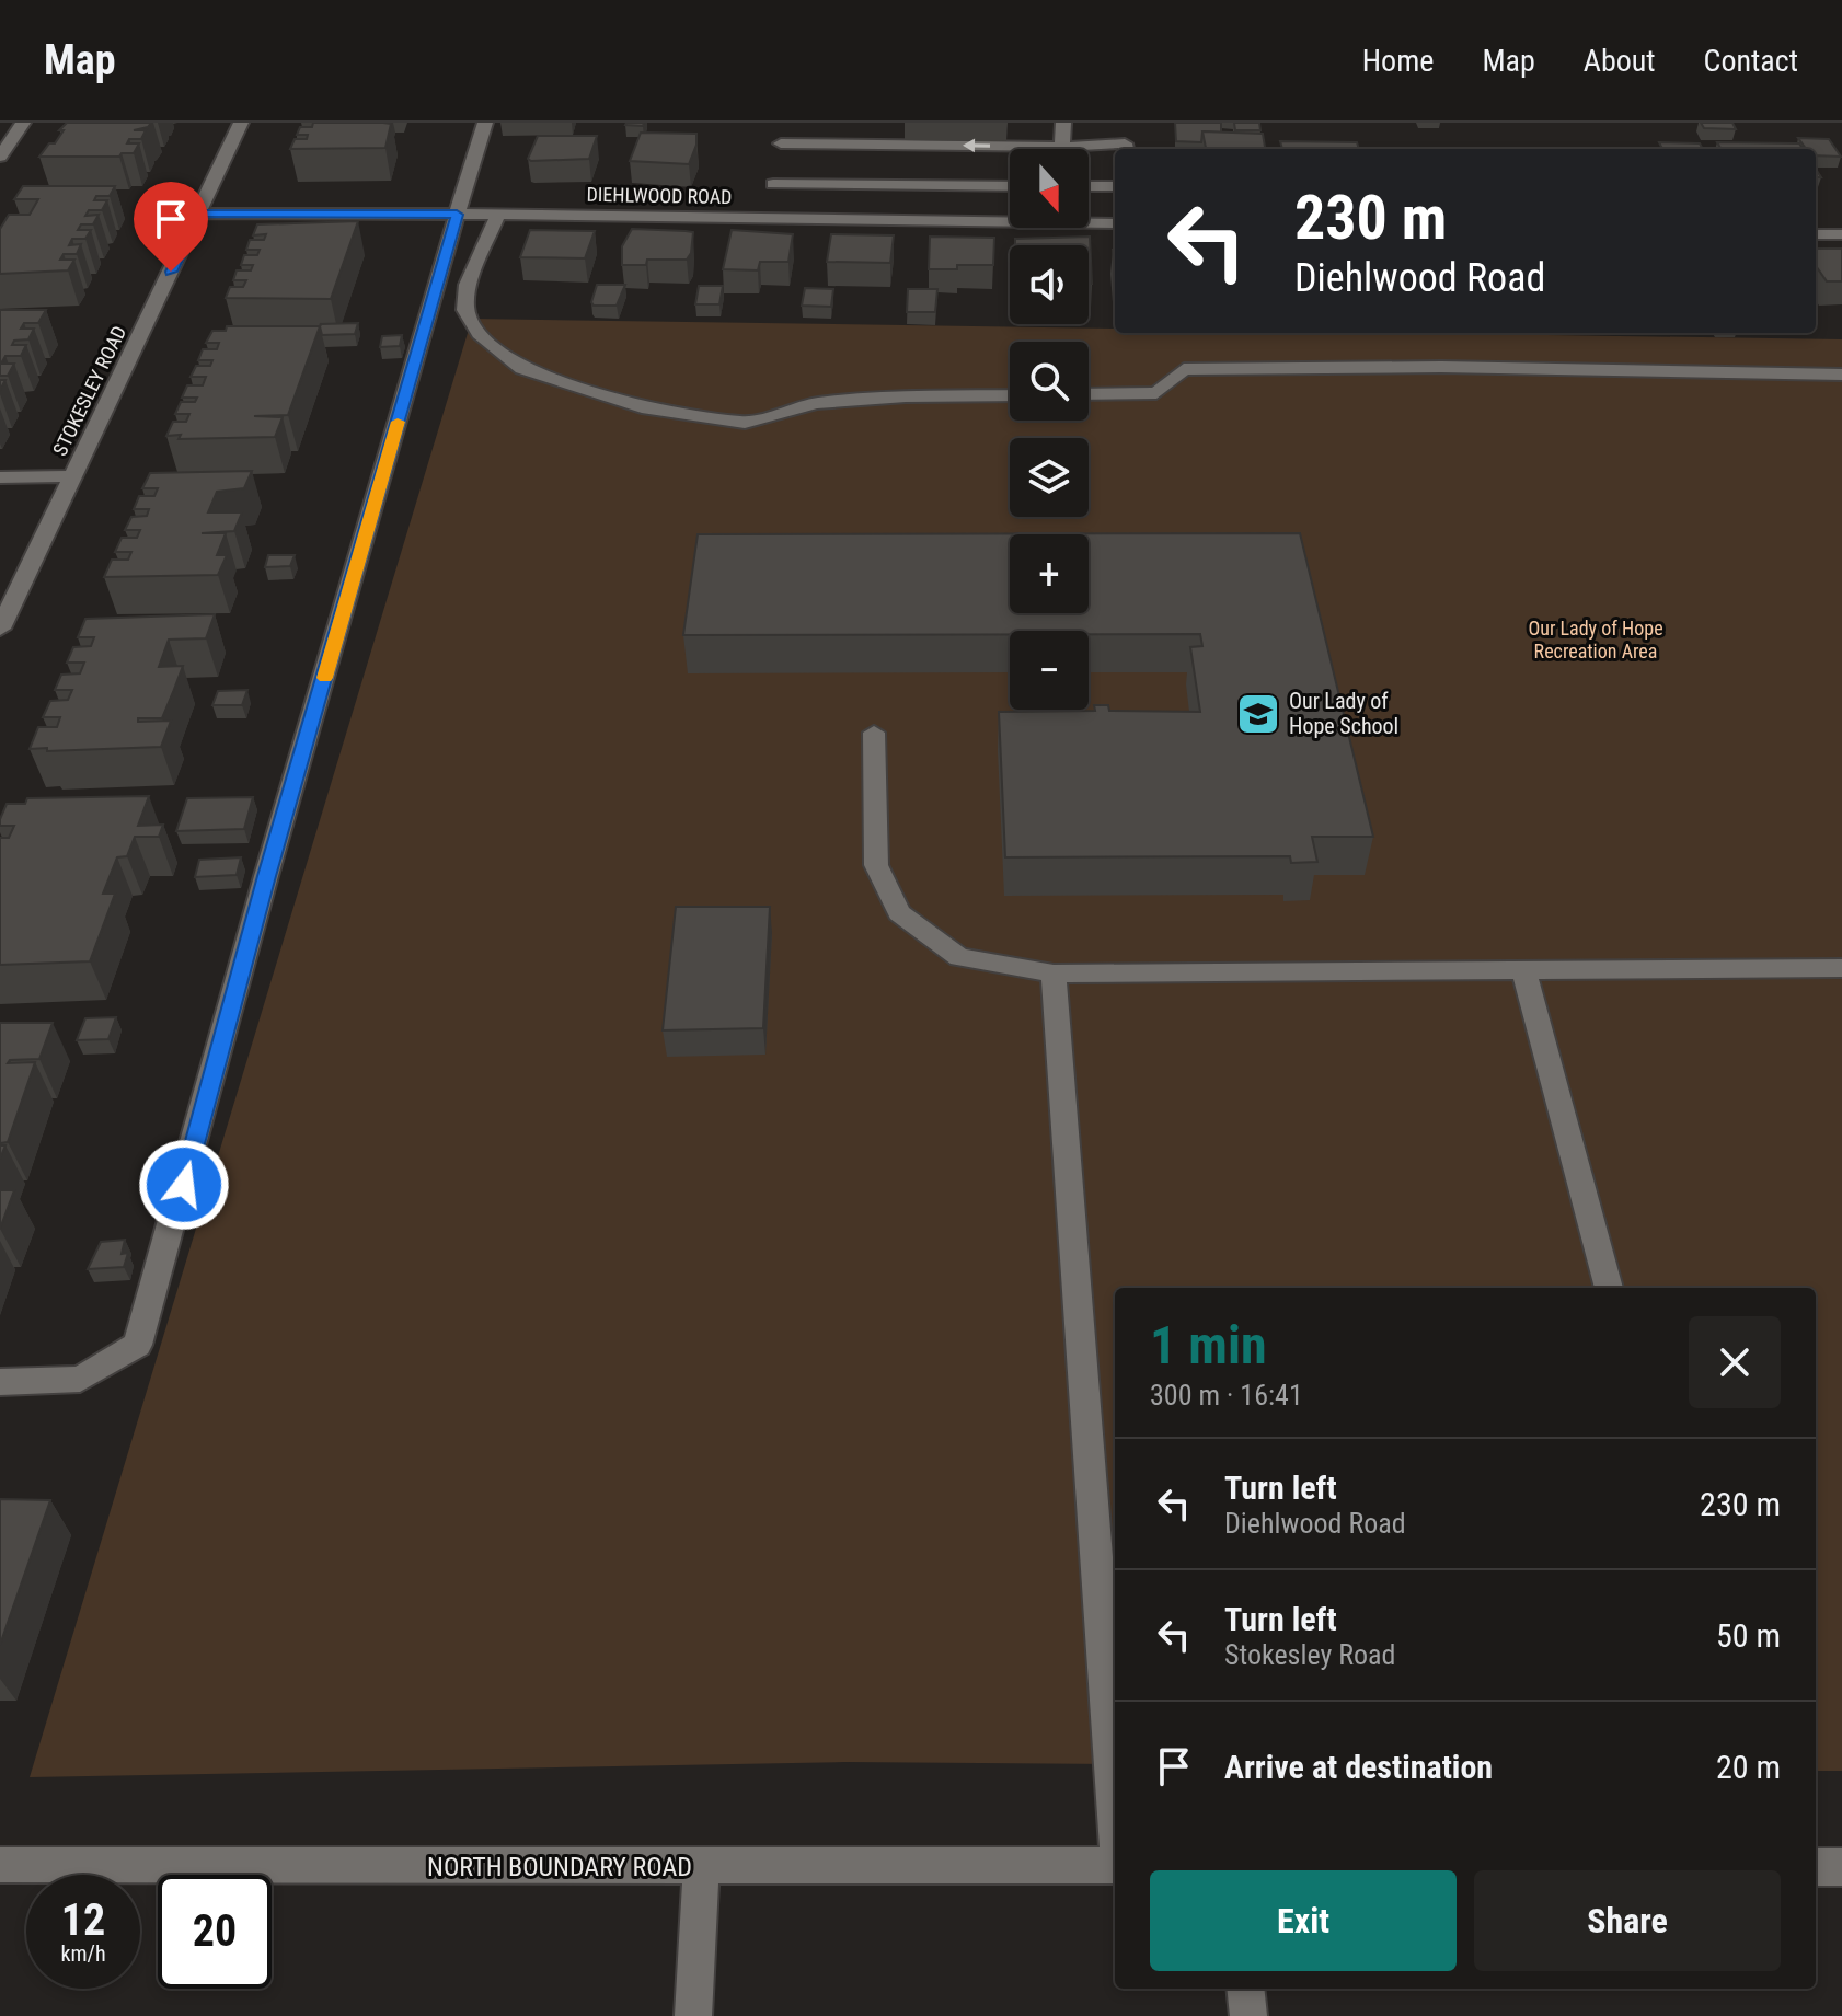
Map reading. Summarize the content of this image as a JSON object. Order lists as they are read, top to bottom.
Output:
{
  "streets": {
    "street": ["DIEHLWOOD ROAD", "STOKESLEY ROAD", "NORTH BOUNDARY ROAD"]
  },
  "crossings": [
    ["DIEHLWOOD ROAD", "STOKESLEY ROAD"]
  ],
  "parks": ["Our Lady of Hope Recreation Area"],
  "places": {
    "school or university": ["Our Lady of Hope School"]
  },
  "north": "bottom",
  "page": {
    "header": "Map",
    "nav": [
      "Home",
      "Map",
      "About",
      "Contact"
    ],
    "map_buttons": ["+", "−"],
    "turn": ["230 m", "Diehlwood Road"],
    "heading": ["1 min", "300 m · 16:41"],
    "list": [
      {
        "name": "Turn left",
        "note": "Diehlwood Road",
        "value": "230 m"
      },
      {
        "name": "Turn left",
        "note": "Stokesley Road",
        "value": "50 m"
      },
      {
        "name": "Arrive at destination",
        "value": "20 m"
      }
    ],
    "buttons": ["Exit", "Share"],
    "speed": "12 km/h",
    "limit": "20"
  }
}
